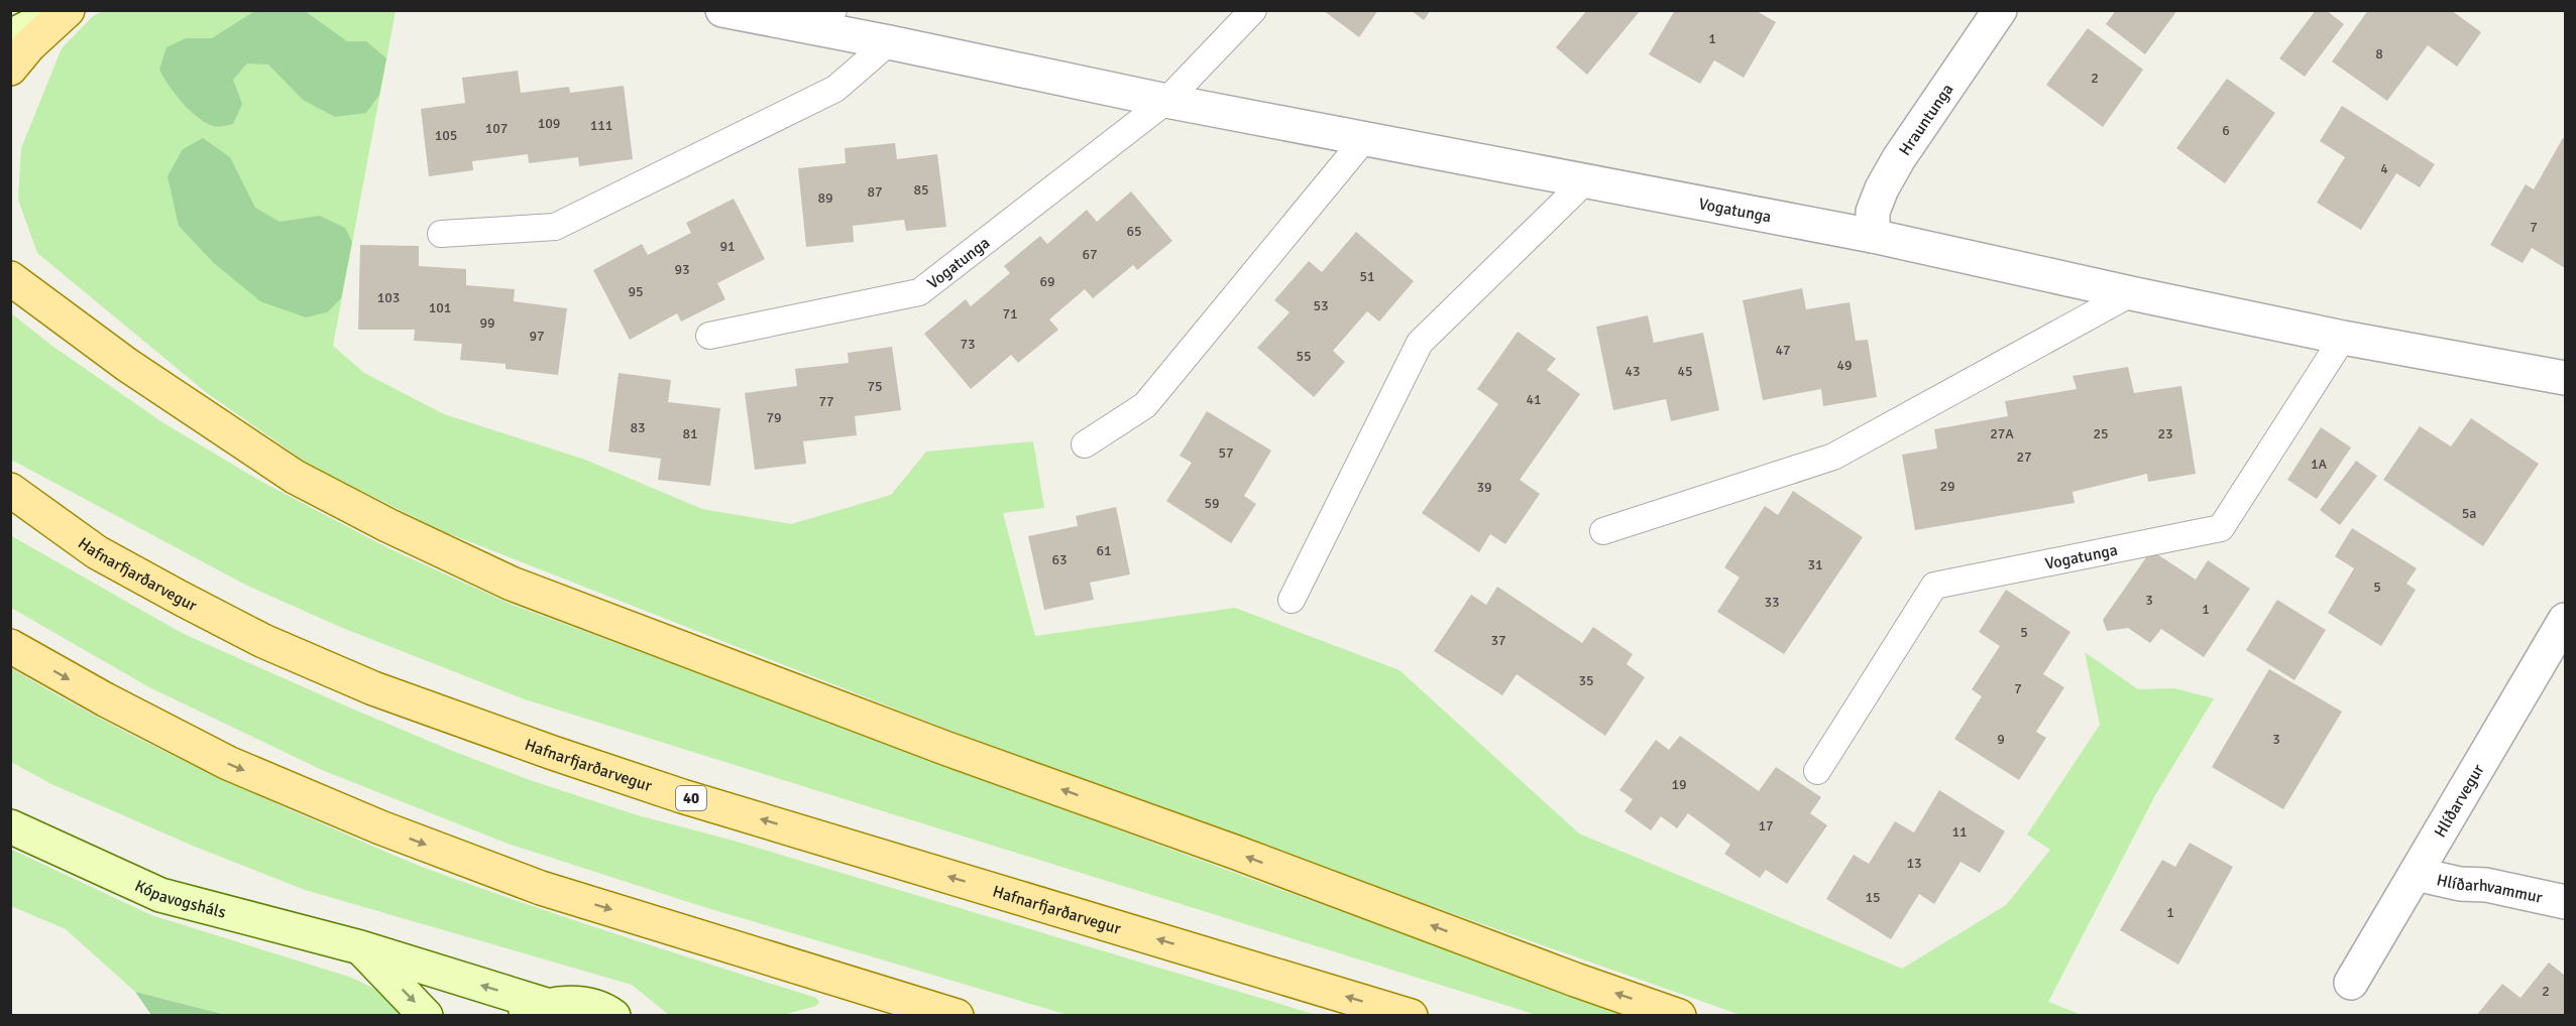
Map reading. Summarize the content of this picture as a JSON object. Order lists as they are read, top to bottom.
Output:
{
  "streets": {
    "main road": ["Hafnarfjarðarvegur", "40"],
    "street": [
      "Hrauntunga",
      "Vogatunga",
      "Hlíðarvegur",
      "Hlíðarhvammur",
      "Kópavogsháls"
    ]
  },
  "crossings": [
    ["Hrauntunga", "Vogatunga"],
    ["Hlíðarvegur", "Hlíðarhvammur"]
  ],
  "house_numbers": [
    "1",
    "8",
    "2",
    "109",
    "111",
    "107",
    "6",
    "105",
    "4",
    "85",
    "87",
    "89",
    "7",
    "65",
    "91",
    "67",
    "93",
    "51",
    "69",
    "95",
    "103",
    "53",
    "101",
    "71",
    "99",
    "97",
    "73",
    "47",
    "55",
    "49",
    "43",
    "45",
    "75",
    "41",
    "77",
    "79",
    "83",
    "81",
    "27A",
    "25",
    "23",
    "57",
    "27",
    "1A",
    "29",
    "39",
    "59",
    "5a",
    "61",
    "63",
    "31",
    "5",
    "3",
    "33",
    "1",
    "5",
    "37",
    "35",
    "7",
    "9",
    "3",
    "19",
    "17",
    "11",
    "13",
    "15",
    "1",
    "2"
  ]
}
